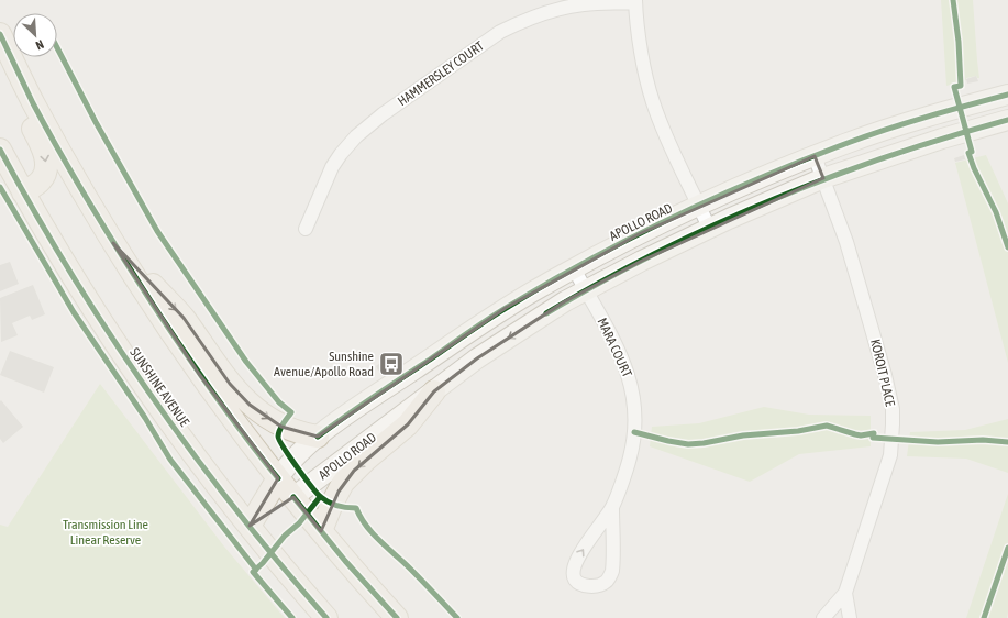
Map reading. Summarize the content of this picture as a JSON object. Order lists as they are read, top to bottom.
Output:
{
  "streets": {
    "main road": ["APOLLO ROAD", "SUNSHINE AVENUE"],
    "street": ["HAMMERSLEY COURT", "MARA COURT", "KOROIT PLACE"]
  },
  "crossings": [
    ["APOLLO ROAD", "MARA COURT"],
    ["APOLLO ROAD", "KOROIT PLACE"],
    ["APOLLO ROAD", "SUNSHINE AVENUE"]
  ],
  "parks": ["Transmission Line Linear Reserve"],
  "places": {
    "bus stop": ["Sunshine Avenue/Apollo Road"]
  },
  "north": "bottom right"
}
